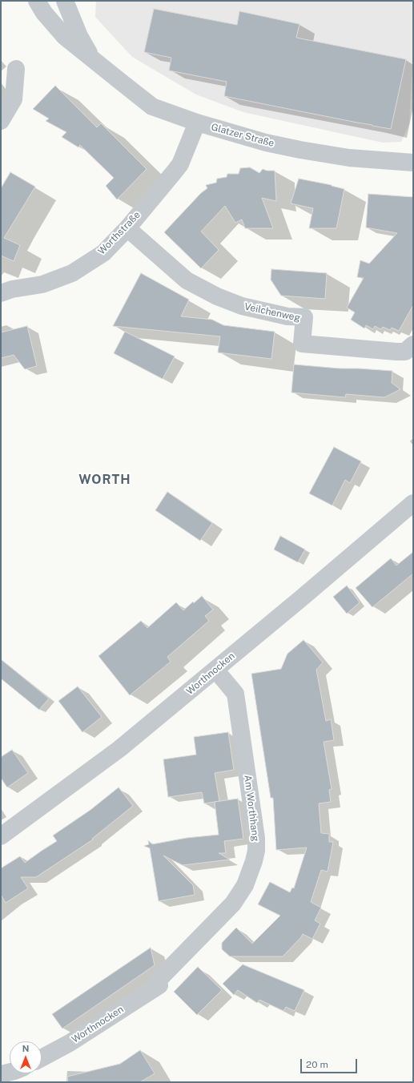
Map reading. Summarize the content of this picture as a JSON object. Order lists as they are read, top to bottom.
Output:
{
  "streets": {
    "street": [
      "Glatzer Straße",
      "Worthstraße",
      "Veilchenweg",
      "Worthnocken",
      "Am Worthhang"
    ]
  },
  "crossings": [
    ["Glatzer Straße", "Worthstraße"],
    ["Worthstraße", "Veilchenweg"],
    ["Worthnocken", "Am Worthhang"]
  ],
  "districts": ["WORTH"],
  "scale_bar": "20 m",
  "north": "top"
}
